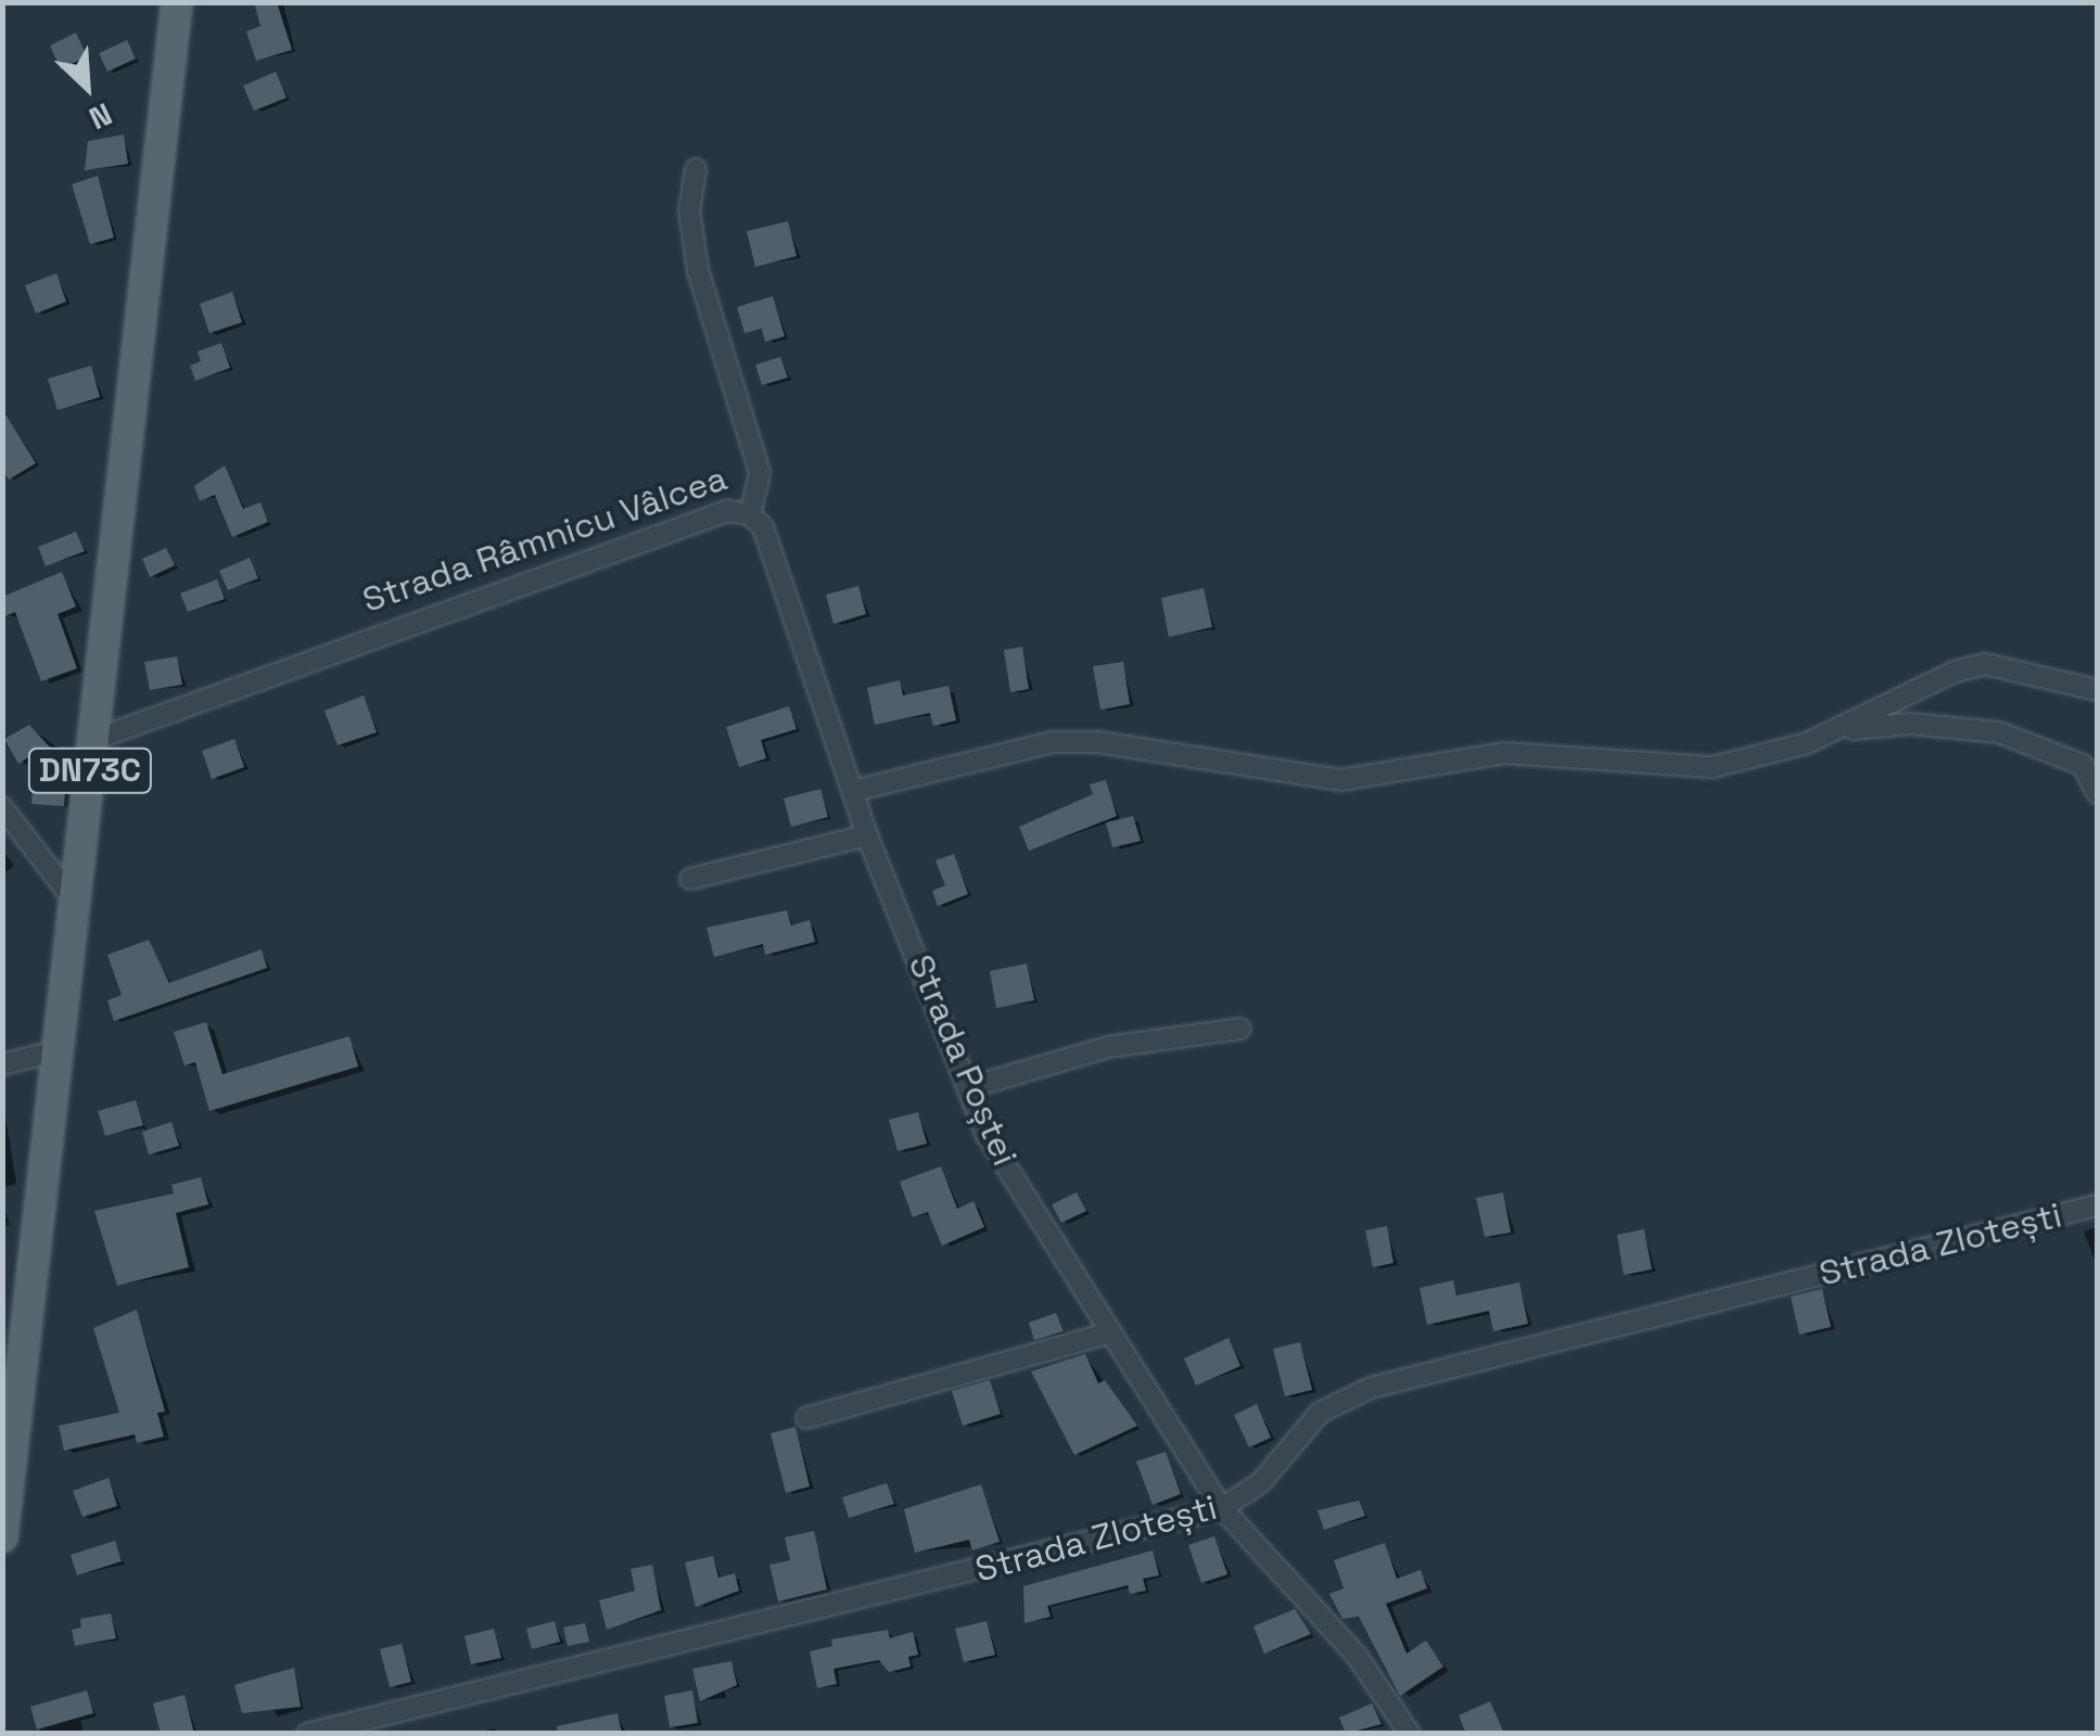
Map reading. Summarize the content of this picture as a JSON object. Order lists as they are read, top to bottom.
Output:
{
  "streets": {
    "main road": ["DN73C"],
    "street": ["Strada Râmnicu Vâlcea", "Strada Poștei", "Strada Zlotești"]
  },
  "crossings": [
    ["Strada Râmnicu Vâlcea", "DN73C"],
    ["Strada Râmnicu Vâlcea", "Strada Poștei"],
    ["Strada Poștei", "Strada Zlotești"]
  ],
  "north": "bottom right"
}
